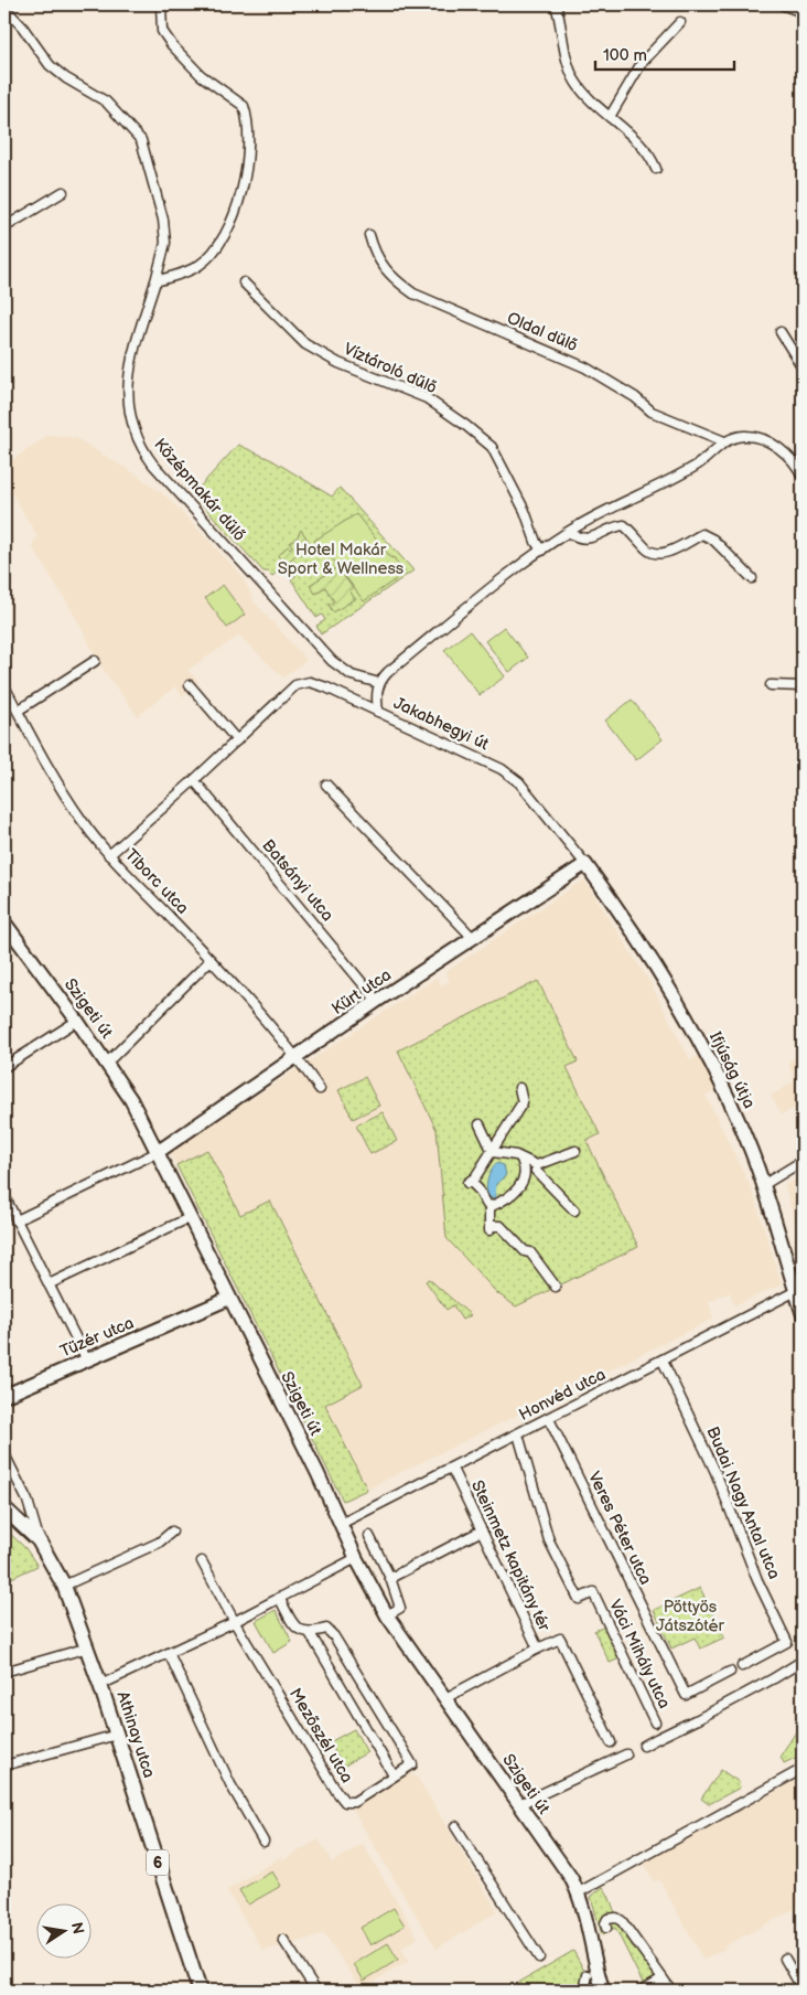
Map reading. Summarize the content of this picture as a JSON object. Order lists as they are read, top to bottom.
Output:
{
  "streets": {
    "main road": ["Athinay utca", "6"],
    "street": [
      "Oldal dűlő",
      "Víztároló dűlő",
      "Középmakár dűlő",
      "Jakabhegyi út",
      "Batsányi utca",
      "Tiborc utca",
      "Kürt utca",
      "Szigeti út",
      "Ifjúság útja",
      "Tüzér utca",
      "Honvéd utca",
      "Budai Nagy Antal utca",
      "Veres Péter utca",
      "Steinmetz kapitány tér",
      "Váci Mihály utca",
      "Mezőszél utca"
    ]
  },
  "crossings": [
    ["Oldal dűlő", "Jakabhegyi út"],
    ["Víztároló dűlő", "Jakabhegyi út"],
    ["Középmakár dűlő", "Jakabhegyi út"],
    ["Jakabhegyi út", "Kürt utca"],
    ["Jakabhegyi út", "Ifjúság útja"],
    ["Batsányi utca", "Kürt utca"],
    ["Tiborc utca", "Kürt utca"],
    ["Kürt utca", "Szigeti út"],
    ["Kürt utca", "Ifjúság útja"],
    ["Szigeti út", "Tüzér utca"],
    ["Szigeti út", "Honvéd utca"],
    ["Ifjúság útja", "Honvéd utca"],
    ["Honvéd utca", "Budai Nagy Antal utca"],
    ["Honvéd utca", "Veres Péter utca"],
    ["Honvéd utca", "Steinmetz kapitány tér"],
    ["Honvéd utca", "Váci Mihály utca"]
  ],
  "parks": ["Hotel Makár Sport & Wellness", "Pöttyös Játszótér"],
  "scale_bar": "100 m",
  "north": "right"
}
